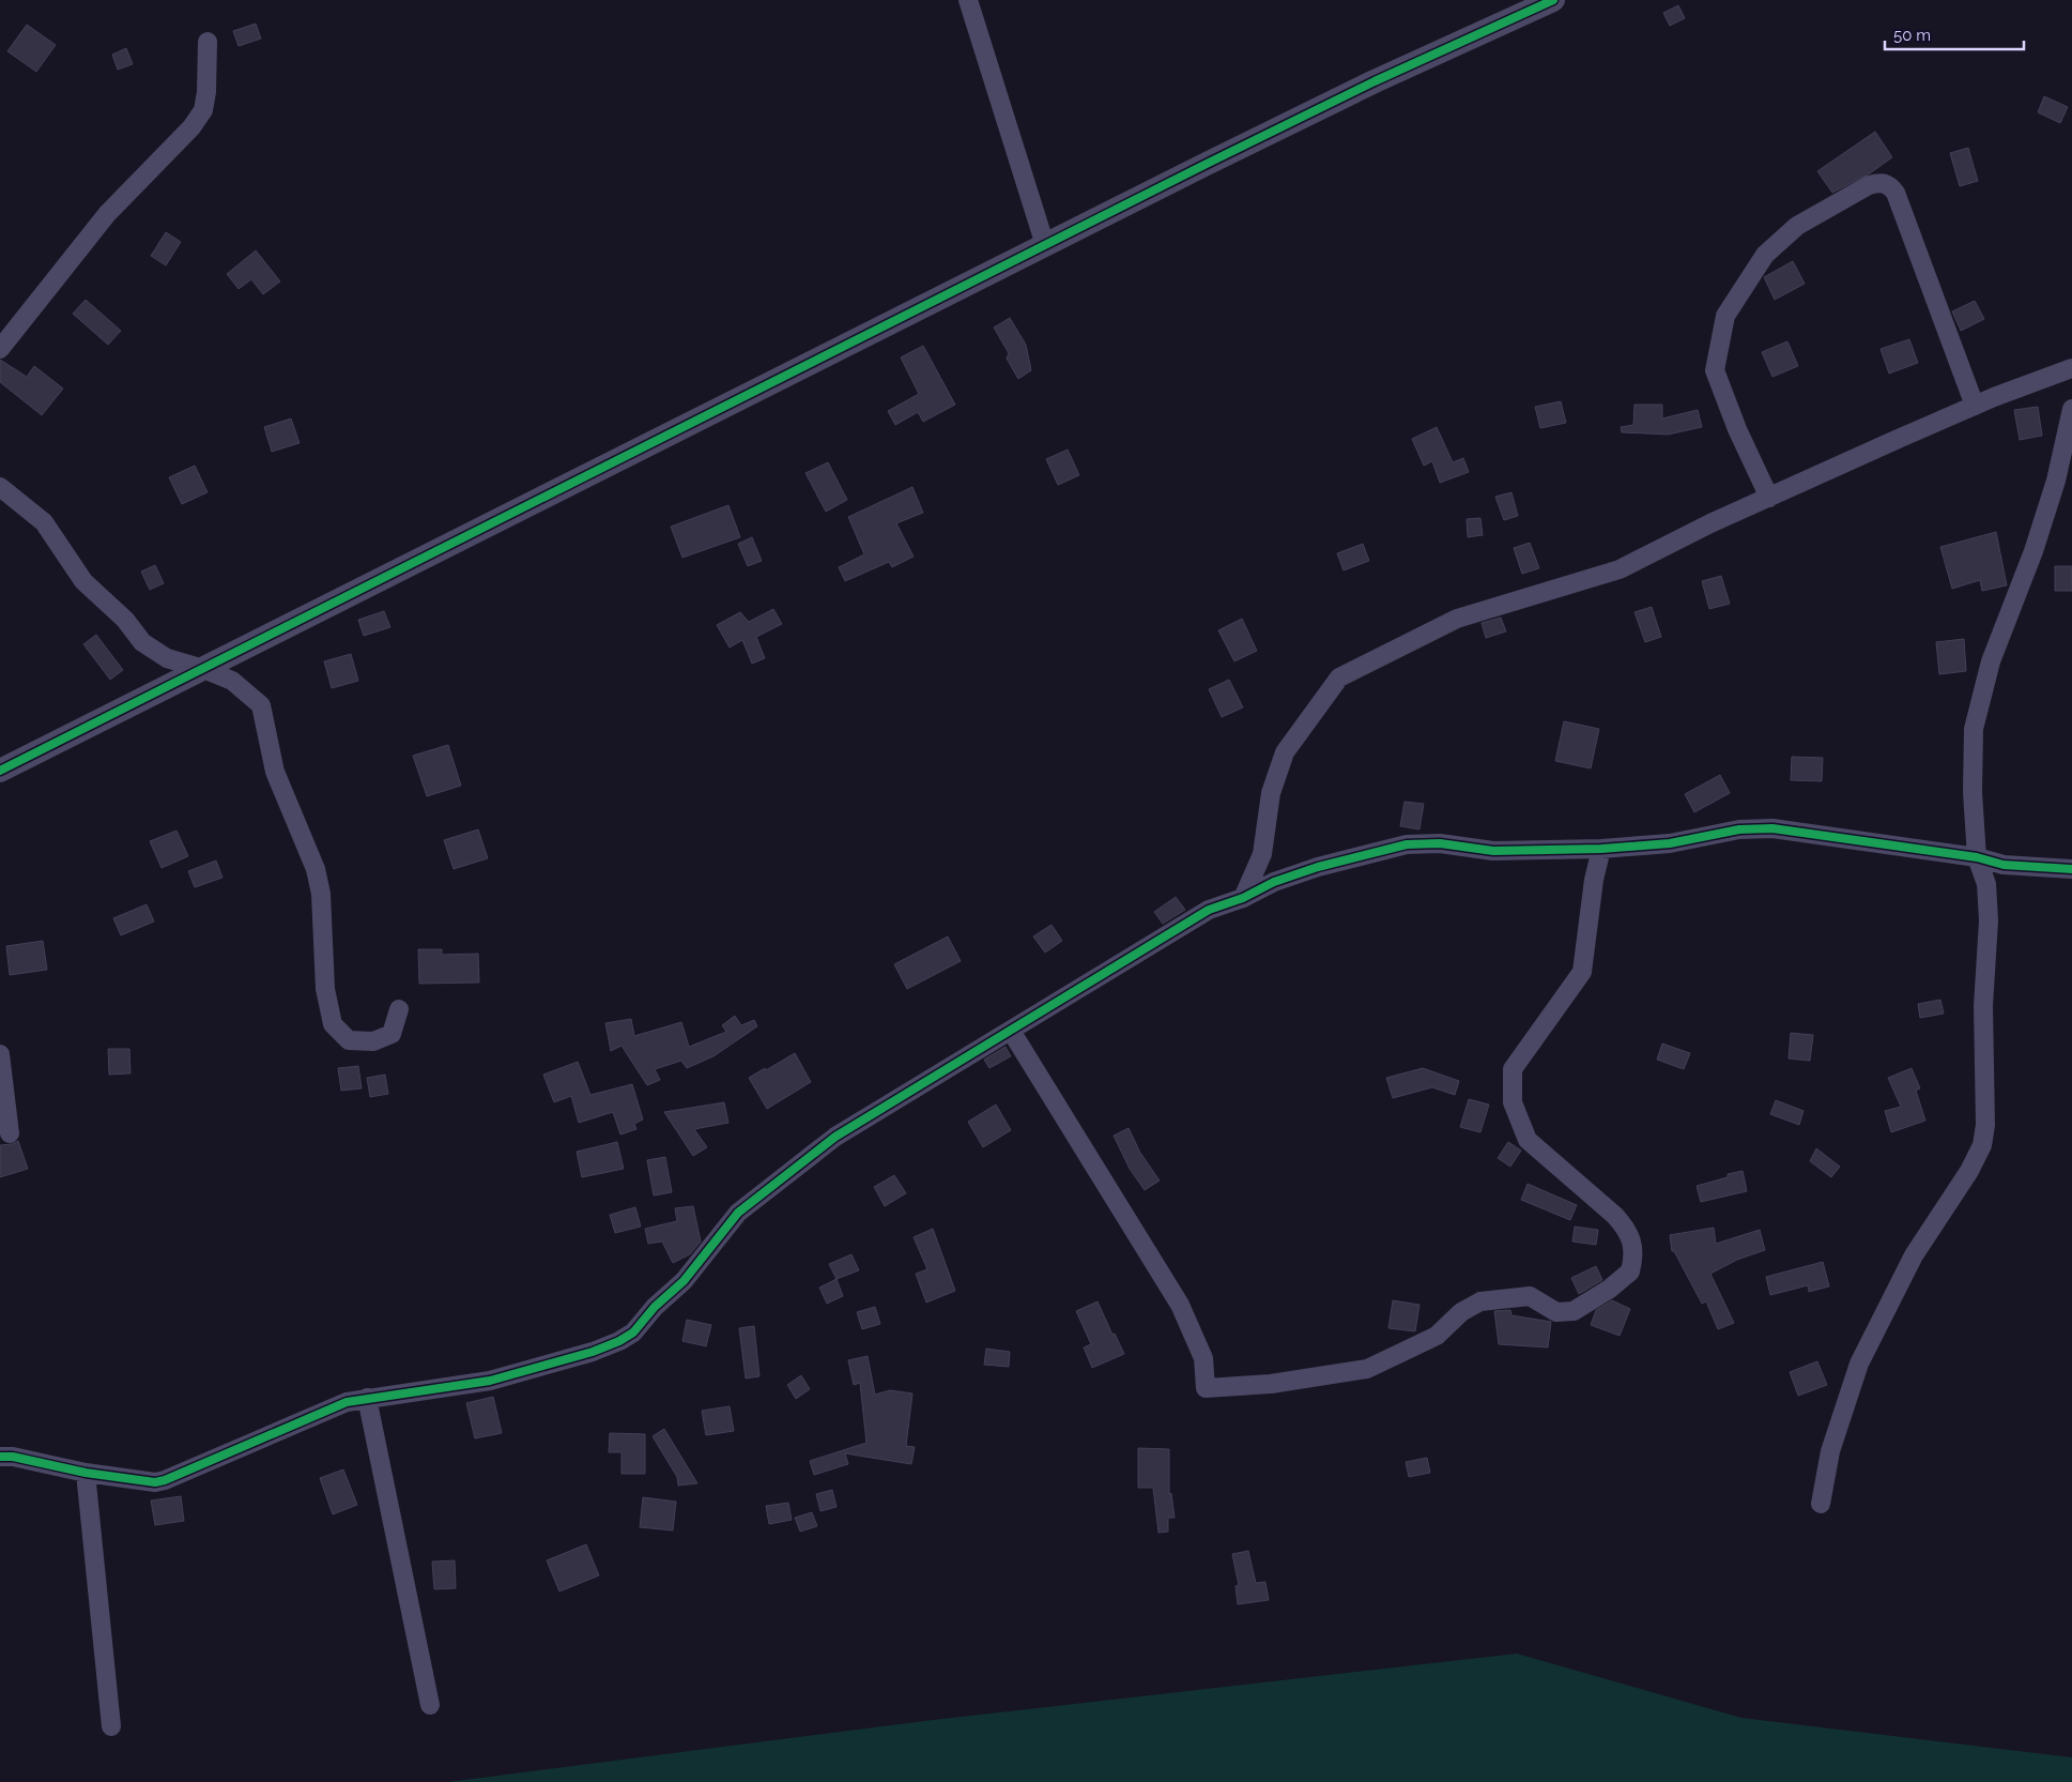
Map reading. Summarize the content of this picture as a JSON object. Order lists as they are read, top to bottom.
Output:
{
  "scale_bar": "50 m"
}
